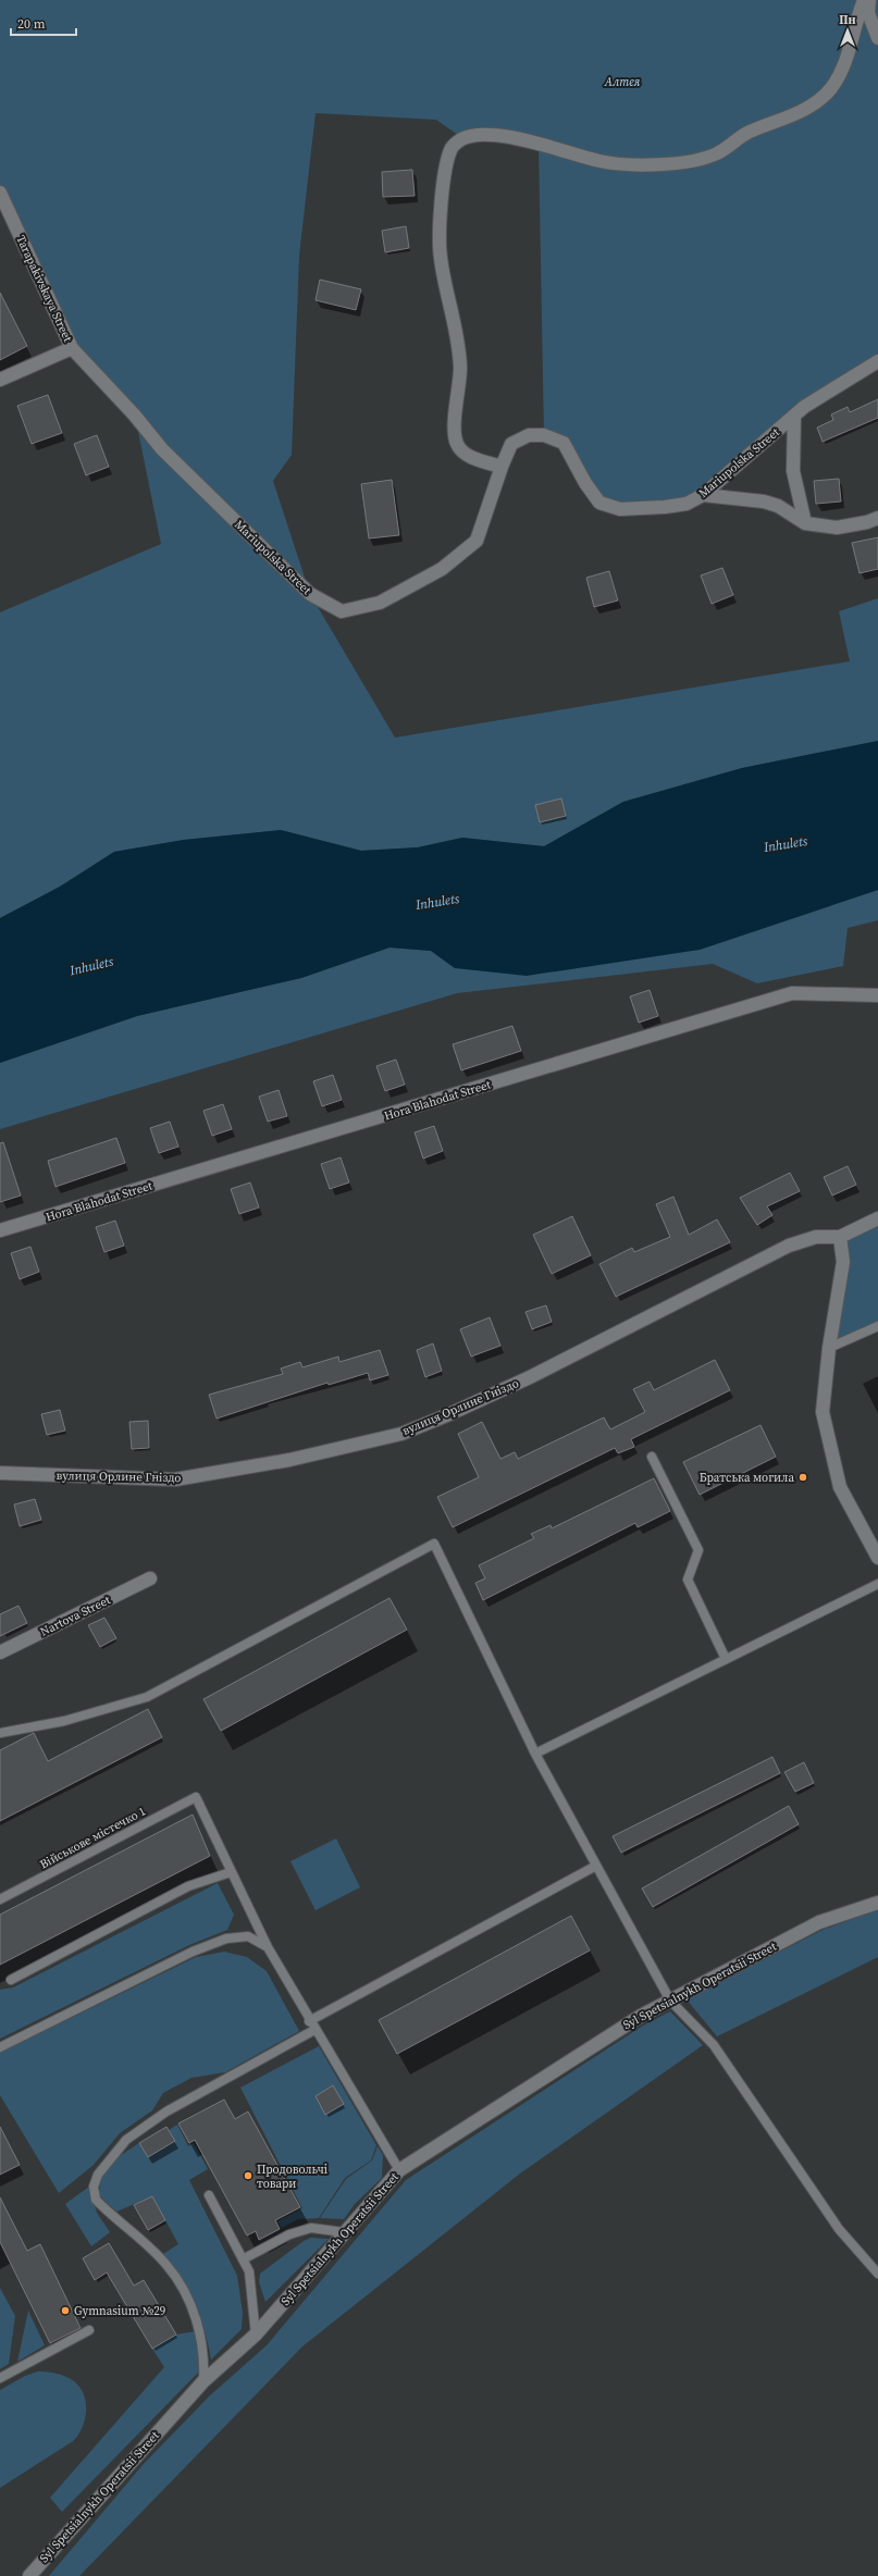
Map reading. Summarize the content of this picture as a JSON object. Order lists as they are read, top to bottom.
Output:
{
  "streets": {
    "street": [
      "Tarapakivskaya Street",
      "Mariupolska Street",
      "Hora Blahodat Street",
      "вулиця Орлине Гніздо",
      "Nartova Street",
      "Syl Spetsialnykh Operatsii Street"
    ],
    "lane": ["Військове містечко 1"]
  },
  "crossings": [
    ["Tarapakivskaya Street", "Mariupolska Street"]
  ],
  "water": ["Inhulets"],
  "parks": ["Алтея"],
  "places": ["Братська могила", "Продовольчі товари", "Gymnasium №29"],
  "scale_bar": "20 m",
  "north": "top"
}
